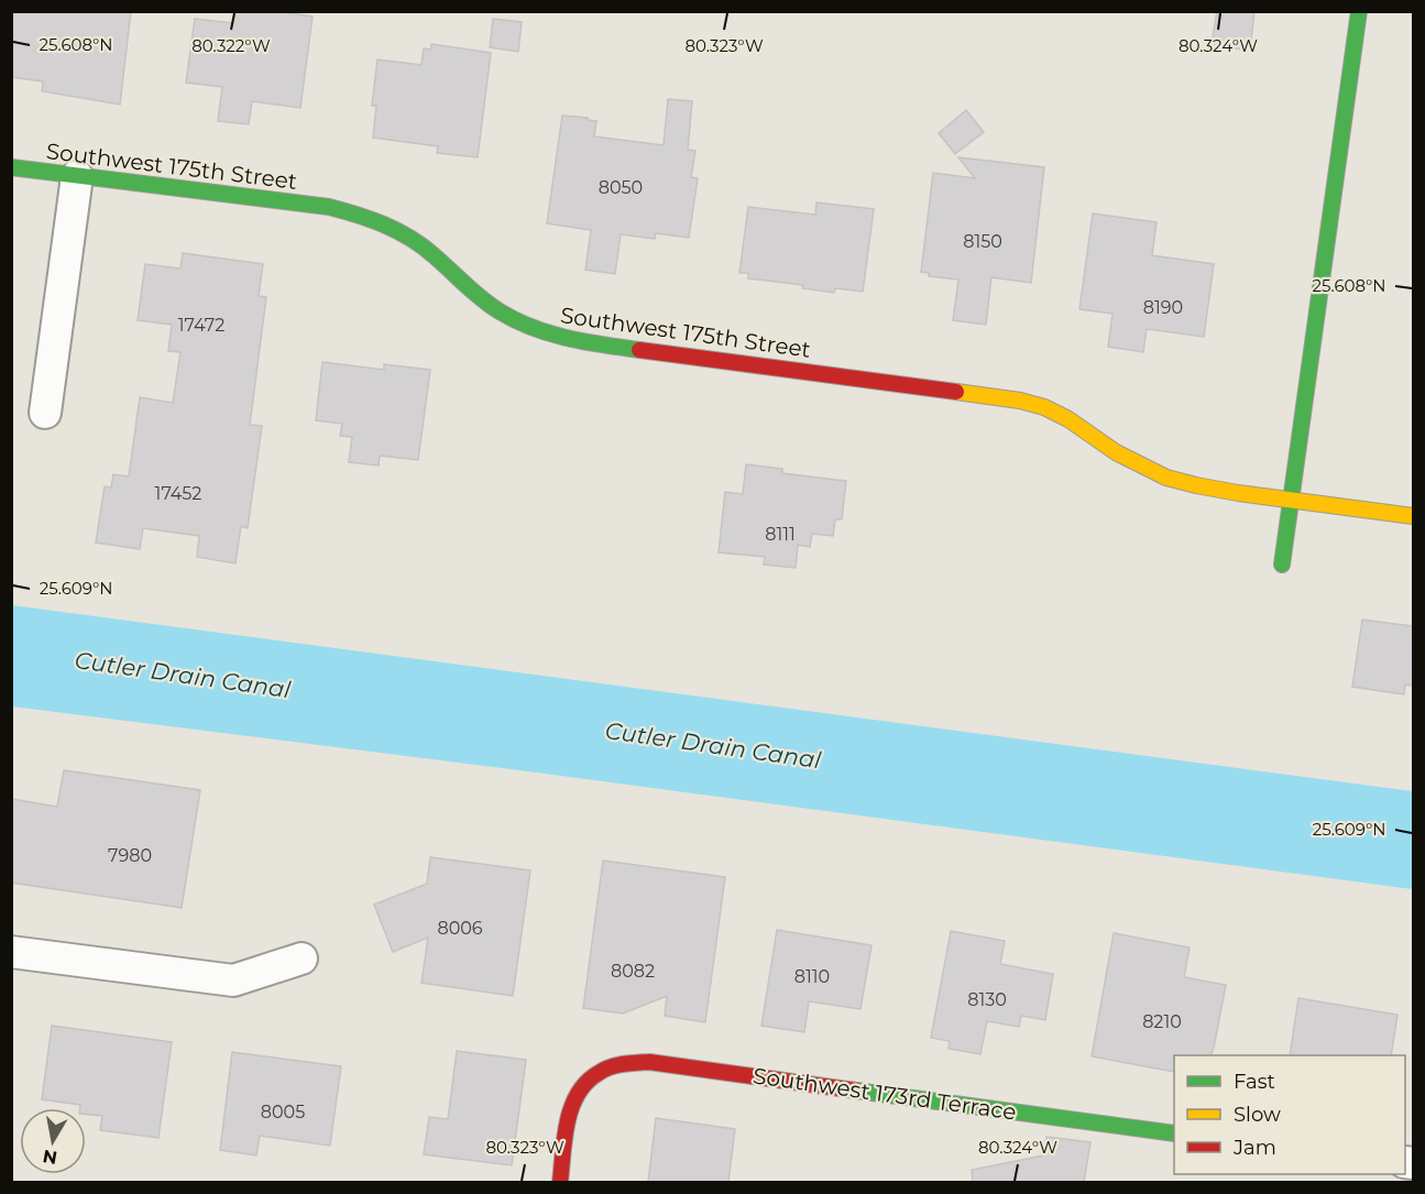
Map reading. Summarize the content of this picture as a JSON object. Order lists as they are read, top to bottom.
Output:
{
  "streets": {
    "street": ["Southwest 175th Street", "Southwest 173rd Terrace"]
  },
  "water": ["Cutler Drain Canal"],
  "house_numbers": [
    "8050",
    "8150",
    "8190",
    "17472",
    "17452",
    "8111",
    "7980",
    "8006",
    "8082",
    "8110",
    "8130",
    "8210",
    "8005"
  ],
  "legend": ["Fast", "Slow", "Jam"],
  "north": "bottom",
  "coordinates": [
    "25.608°N",
    "80.322°W",
    "80.323°W",
    "80.324°W",
    "25.609°N"
  ]
}
